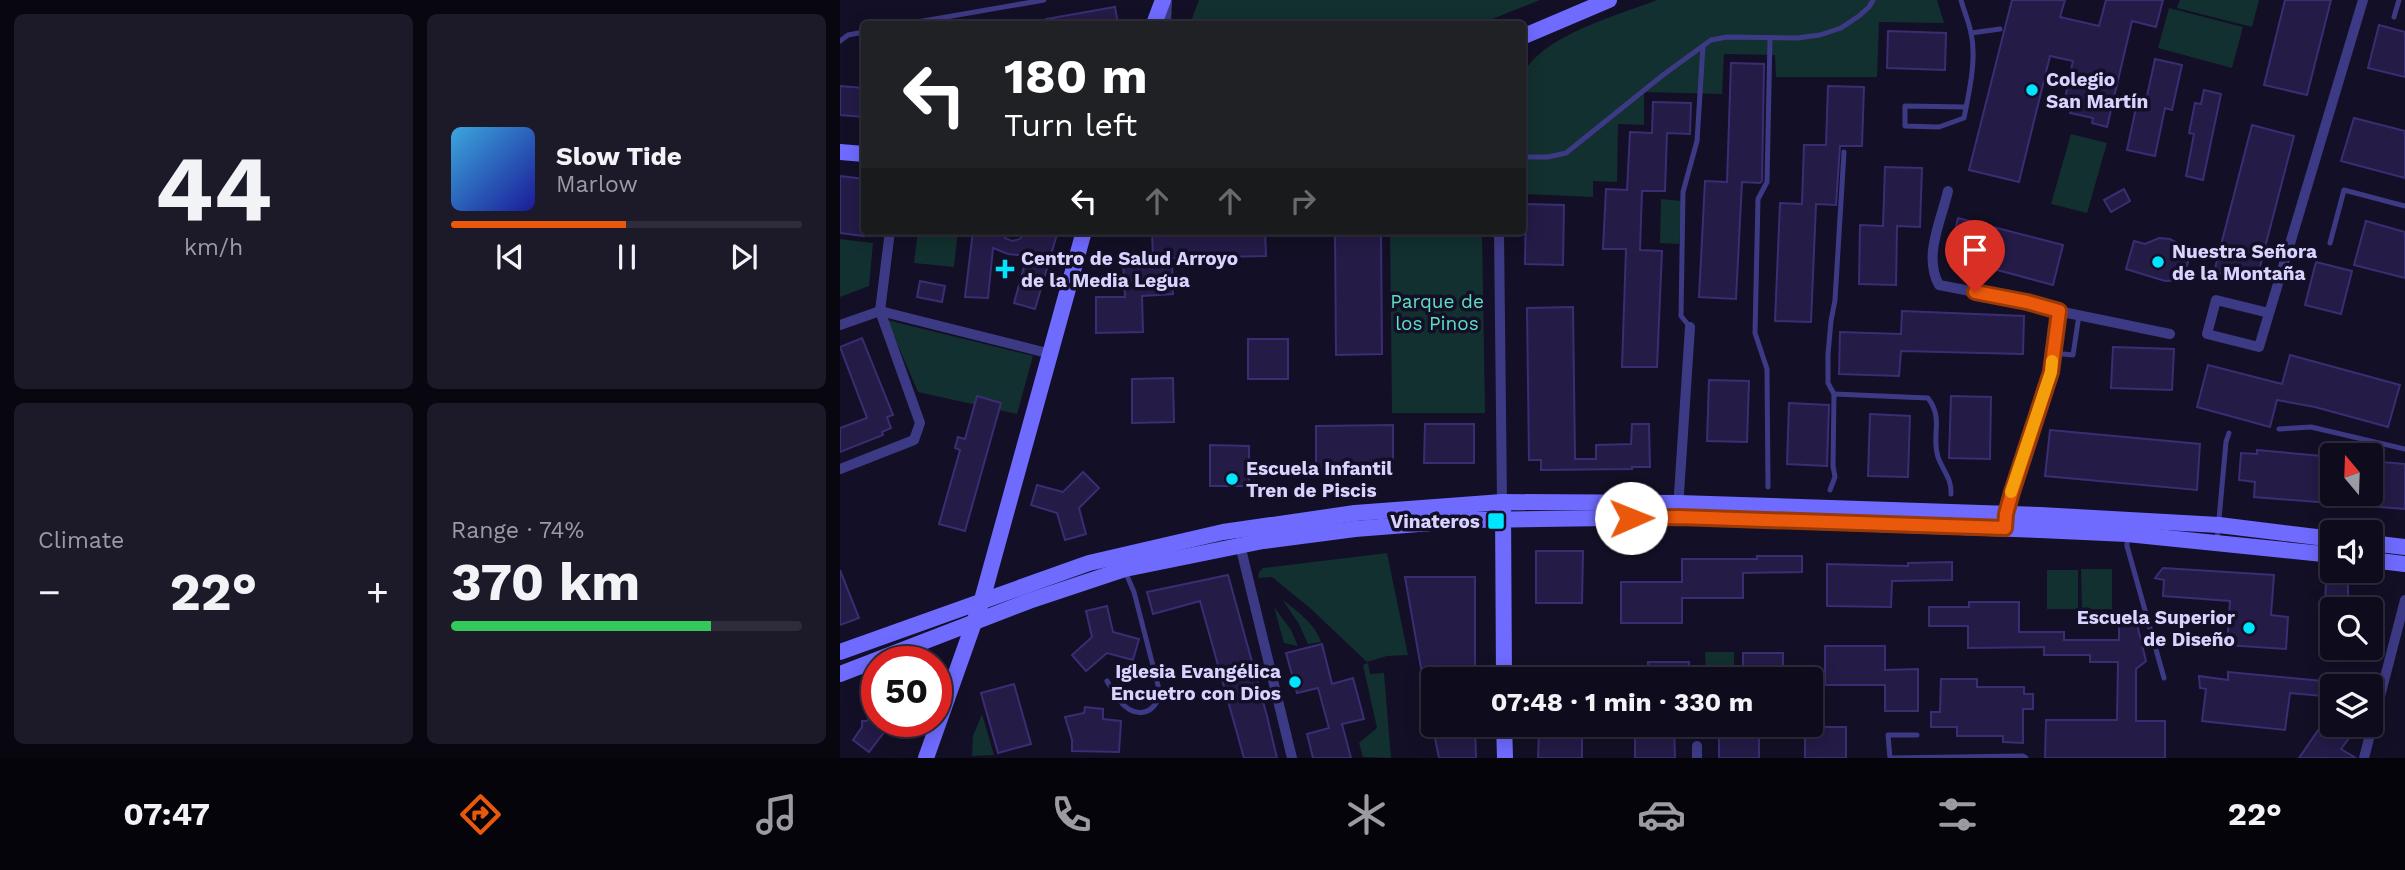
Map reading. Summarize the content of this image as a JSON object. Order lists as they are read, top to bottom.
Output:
{
  "parks": ["Parque de los Pinos"],
  "places": {
    "other": [
      "Colegio San Martín",
      "Nuestra Señora de la Montaña",
      "Escuela Infantil Tren de Piscis",
      "Escuela Superior de Diseño",
      "Iglesia Evangélica Encuetro con Dios"
    ],
    "health": ["Centro de Salud Arroyo de la Media Legua"],
    "transit": ["Vinateros"]
  },
  "north": "top",
  "page": {
    "tile": [
      ["44", "km/h"],
      "Climate",
      ["Range · 74%", "370 km"]
    ],
    "turn": ["180 m", "Turn left"],
    "song": ["Slow Tide", "Marlow"],
    "heat": ["−", "22°", "+"],
    "limit": "50",
    "trip": "07:48 · 1 min · 330 m",
    "tabs": ["07:47", "22°"]
  }
}
